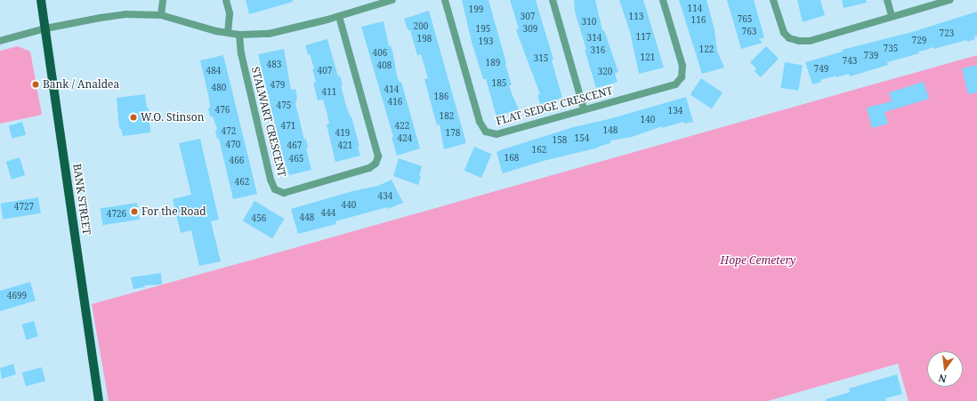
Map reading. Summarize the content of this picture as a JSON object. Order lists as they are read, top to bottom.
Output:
{
  "streets": {
    "main road": ["BANK STREET"],
    "street": ["FLAT SEDGE CRESCENT", "STALWART CRESCENT"]
  },
  "parks": ["Hope Cemetery"],
  "places": ["Bank / Analdea", "W.O. Stinson", "For the Road"],
  "house_numbers": [
    "114",
    "199",
    "307",
    "113",
    "765",
    "116",
    "310",
    "200",
    "195",
    "309",
    "763",
    "723",
    "117",
    "314",
    "198",
    "729",
    "193",
    "735",
    "122",
    "316",
    "406",
    "739",
    "121",
    "315",
    "743",
    "189",
    "483",
    "408",
    "749",
    "484",
    "407",
    "320",
    "185",
    "479",
    "480",
    "414",
    "411",
    "186",
    "416",
    "475",
    "476",
    "134",
    "182",
    "140",
    "471",
    "422",
    "148",
    "472",
    "419",
    "178",
    "424",
    "154",
    "158",
    "470",
    "467",
    "421",
    "162",
    "168",
    "465",
    "466",
    "462",
    "434",
    "440",
    "4727",
    "444",
    "4726",
    "448",
    "456",
    "4699"
  ],
  "north": "bottom"
}
